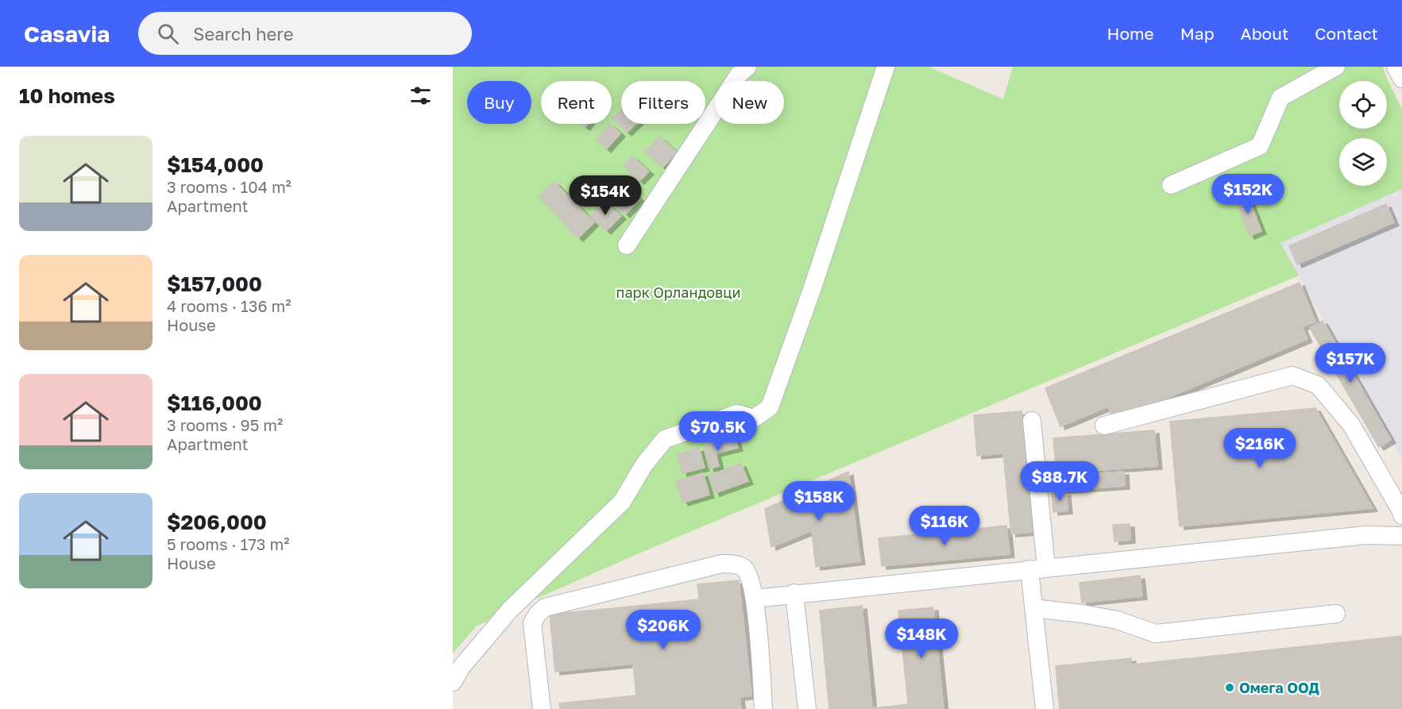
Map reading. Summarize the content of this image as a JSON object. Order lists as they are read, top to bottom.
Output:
{
  "parks": ["парк Орландовци"],
  "places": ["Омега ООД"],
  "page": {
    "header": "Casavia",
    "search": "Search here",
    "nav": [
      "Home",
      "Map",
      "About",
      "Contact"
    ],
    "heading": "10 homes",
    "chip": [
      "Buy",
      "Rent",
      "Filters",
      "New"
    ],
    "list": [
      {
        "name": "$154,000",
        "note": "3 rooms · 104 m² · Apartment"
      },
      {
        "name": "$157,000",
        "note": "4 rooms · 136 m² · House"
      },
      {
        "name": "$116,000",
        "note": "3 rooms · 95 m² · Apartment"
      },
      {
        "name": "$206,000",
        "note": "5 rooms · 173 m² · House"
      }
    ],
    "price": [
      "$152K",
      "$154K",
      "$157K",
      "$70.5K",
      "$216K",
      "$88.7K",
      "$158K",
      "$116K",
      "$206K",
      "$148K"
    ]
  }
}
